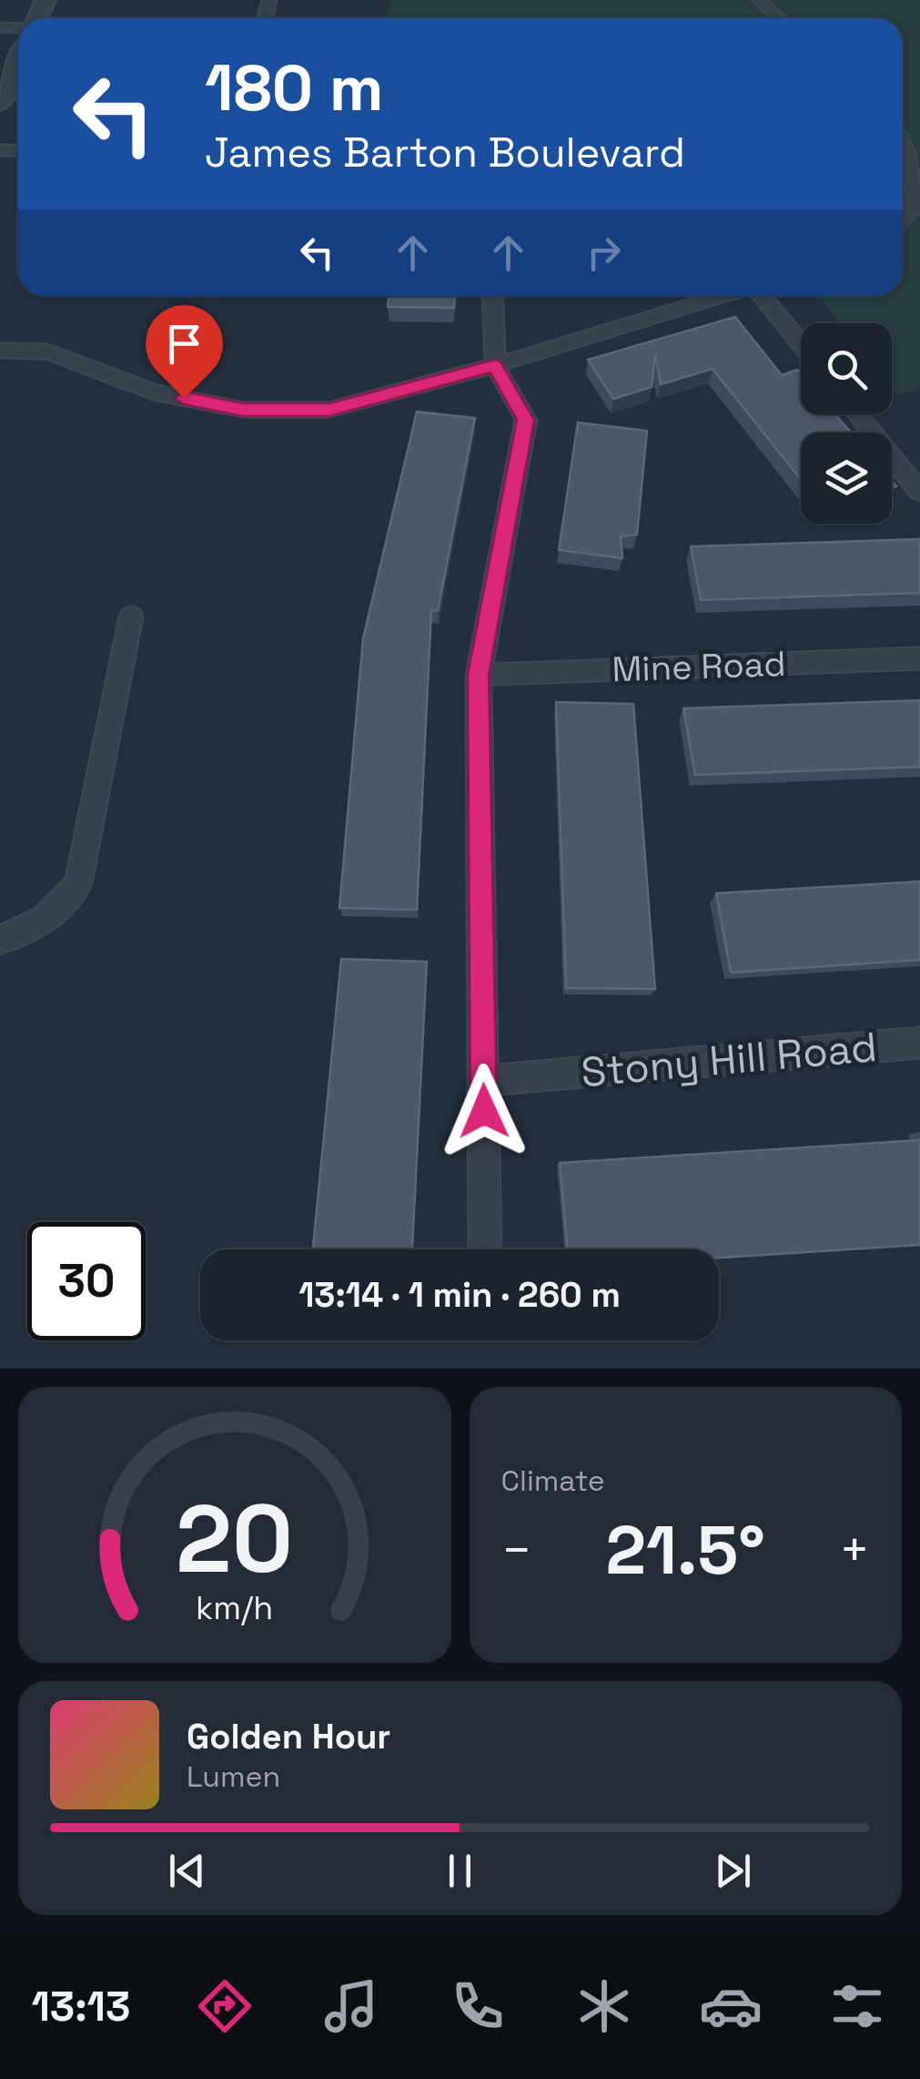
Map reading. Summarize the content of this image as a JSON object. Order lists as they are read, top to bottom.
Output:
{
  "streets": {
    "street": ["Mine Road", "Stony Hill Road"]
  },
  "page": {
    "turn": ["180 m", "James Barton Boulevard"],
    "limit": "30",
    "trip": "13:14 · 1 min · 260 m",
    "tile": "Climate",
    "heat": ["−", "21.5°", "+"],
    "song": ["Golden Hour", "Lumen"],
    "tabs": "13:13",
    "gauge": ["20", "km/h"]
  }
}
